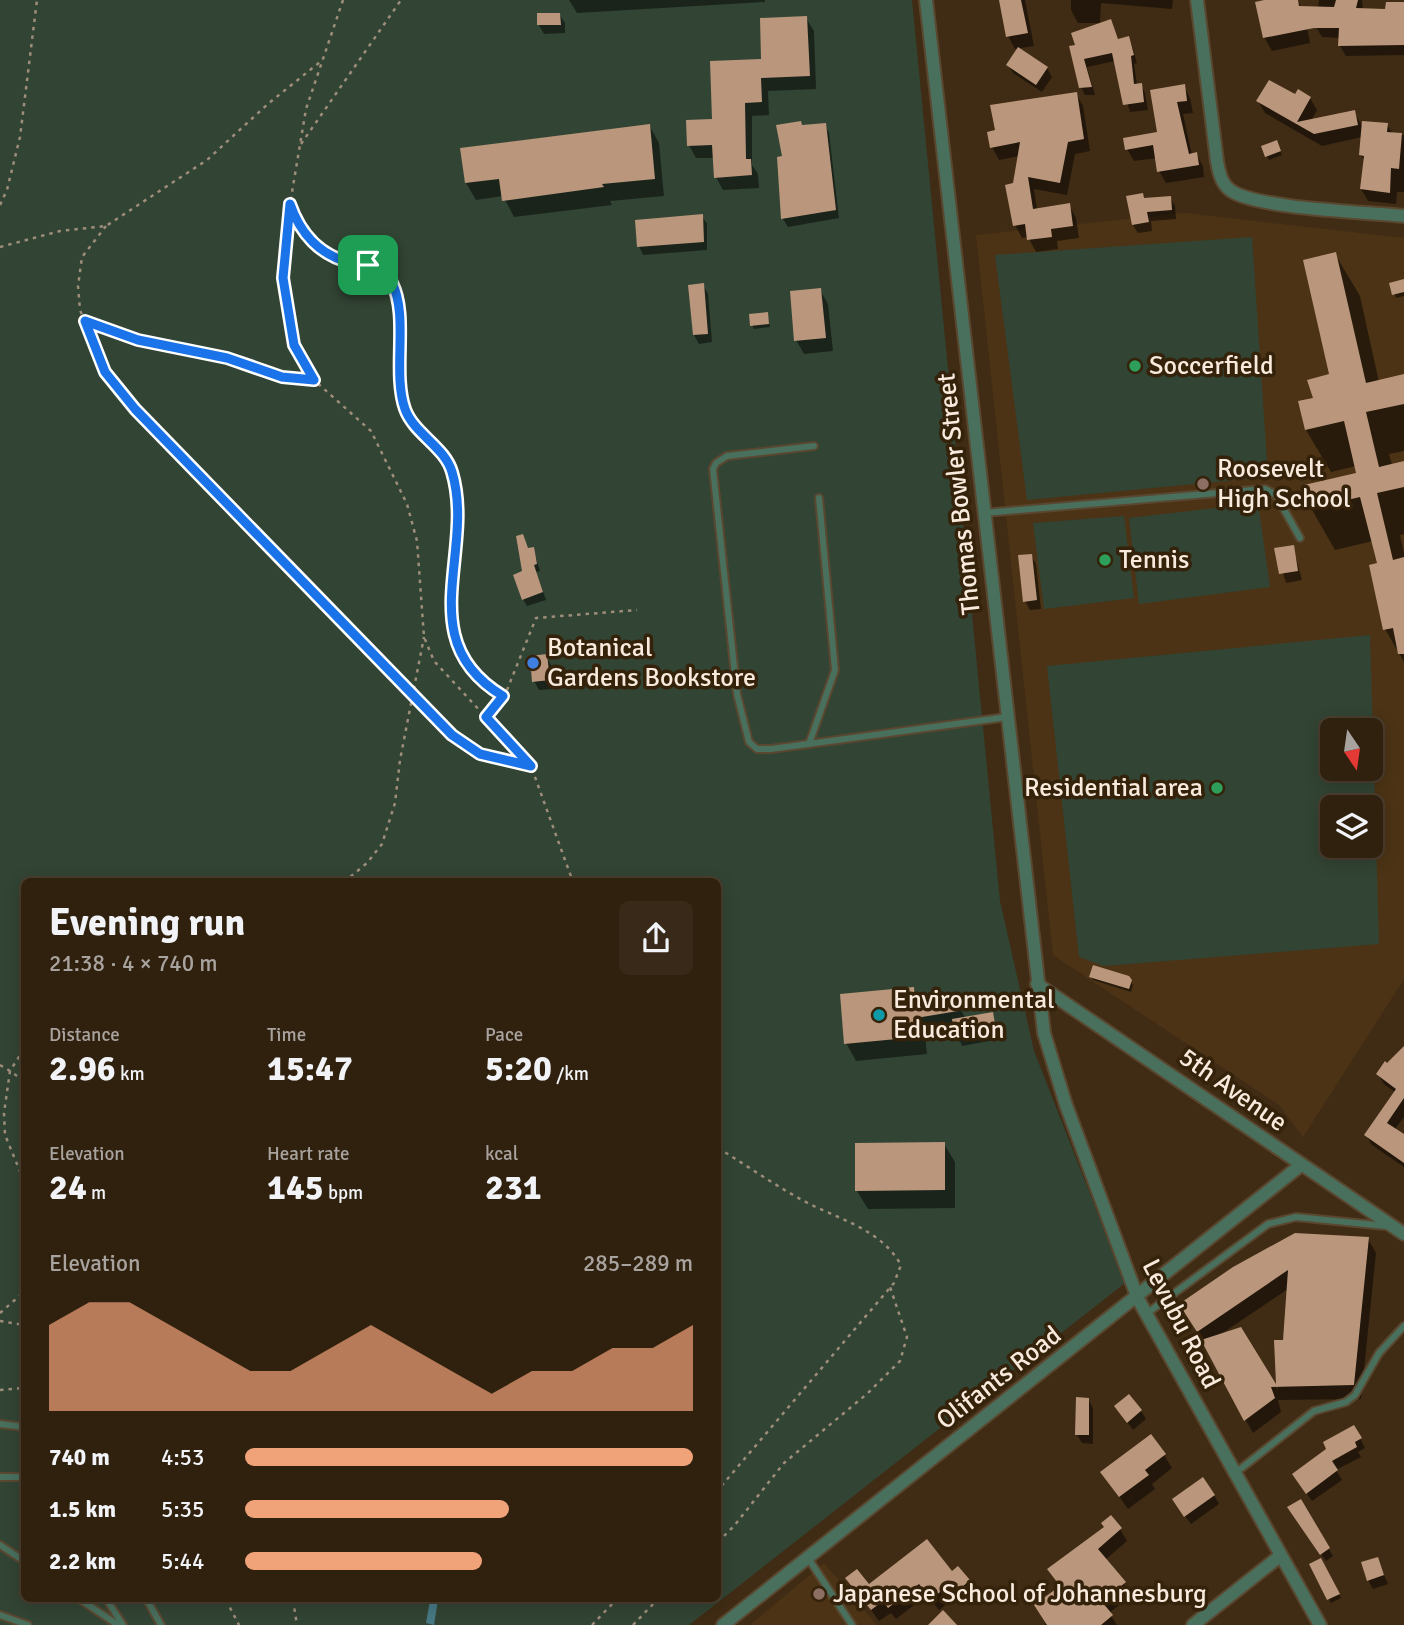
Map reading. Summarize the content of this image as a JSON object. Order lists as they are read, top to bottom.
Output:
{
  "streets": {
    "street": [
      "Thomas Bowler Street",
      "5th Avenue",
      "Levubu Road",
      "Olifants Road"
    ]
  },
  "crossings": [
    ["Thomas Bowler Street", "5th Avenue"],
    ["Thomas Bowler Street", "Levubu Road"],
    ["5th Avenue", "Levubu Road"],
    ["5th Avenue", "Olifants Road"],
    ["Levubu Road", "Olifants Road"]
  ],
  "places": [
    "Soccerfield",
    "Roosevelt High School",
    "Tennis",
    "Botanical Gardens Bookstore",
    "Residential area",
    "Environmental Education",
    "Japanese School of Johannesburg"
  ],
  "north": "bottom",
  "page": {
    "heading": ["Evening run", "21:38 · 4 × 740 m"],
    "stats": [
      ["Distance", "2.96 km"],
      ["Time", "15:47"],
      ["Pace", "5:20 /km"],
      ["Elevation", "24 m"],
      ["Heart rate", "145 bpm"],
      ["kcal", "231"]
    ],
    "chart": ["Elevation", "285–289 m"],
    "list": [
      {
        "name": "740 m",
        "note": "4:53"
      },
      {
        "name": "1.5 km",
        "note": "5:35"
      },
      {
        "name": "2.2 km",
        "note": "5:44"
      }
    ]
  }
}
